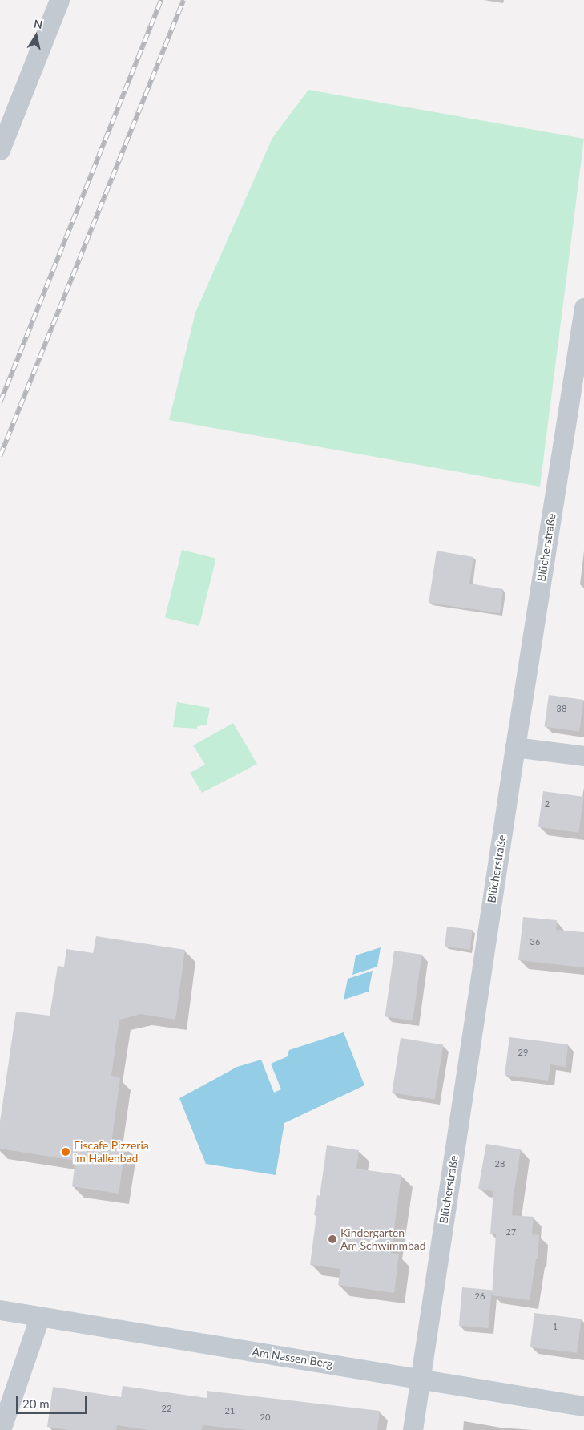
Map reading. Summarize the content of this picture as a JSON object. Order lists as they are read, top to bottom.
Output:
{
  "streets": {
    "street": ["Blücherstraße", "Am Nassen Berg"]
  },
  "crossings": [
    ["Blücherstraße", "Am Nassen Berg"]
  ],
  "places": ["Eiscafe Pizzeria im Hallenbad", "Kindergarten Am Schwimmbad"],
  "house_numbers": [
    "38",
    "2",
    "36",
    "29",
    "28",
    "27",
    "26",
    "1",
    "22",
    "21",
    "20"
  ],
  "scale_bar": "20 m",
  "north": "top"
}
